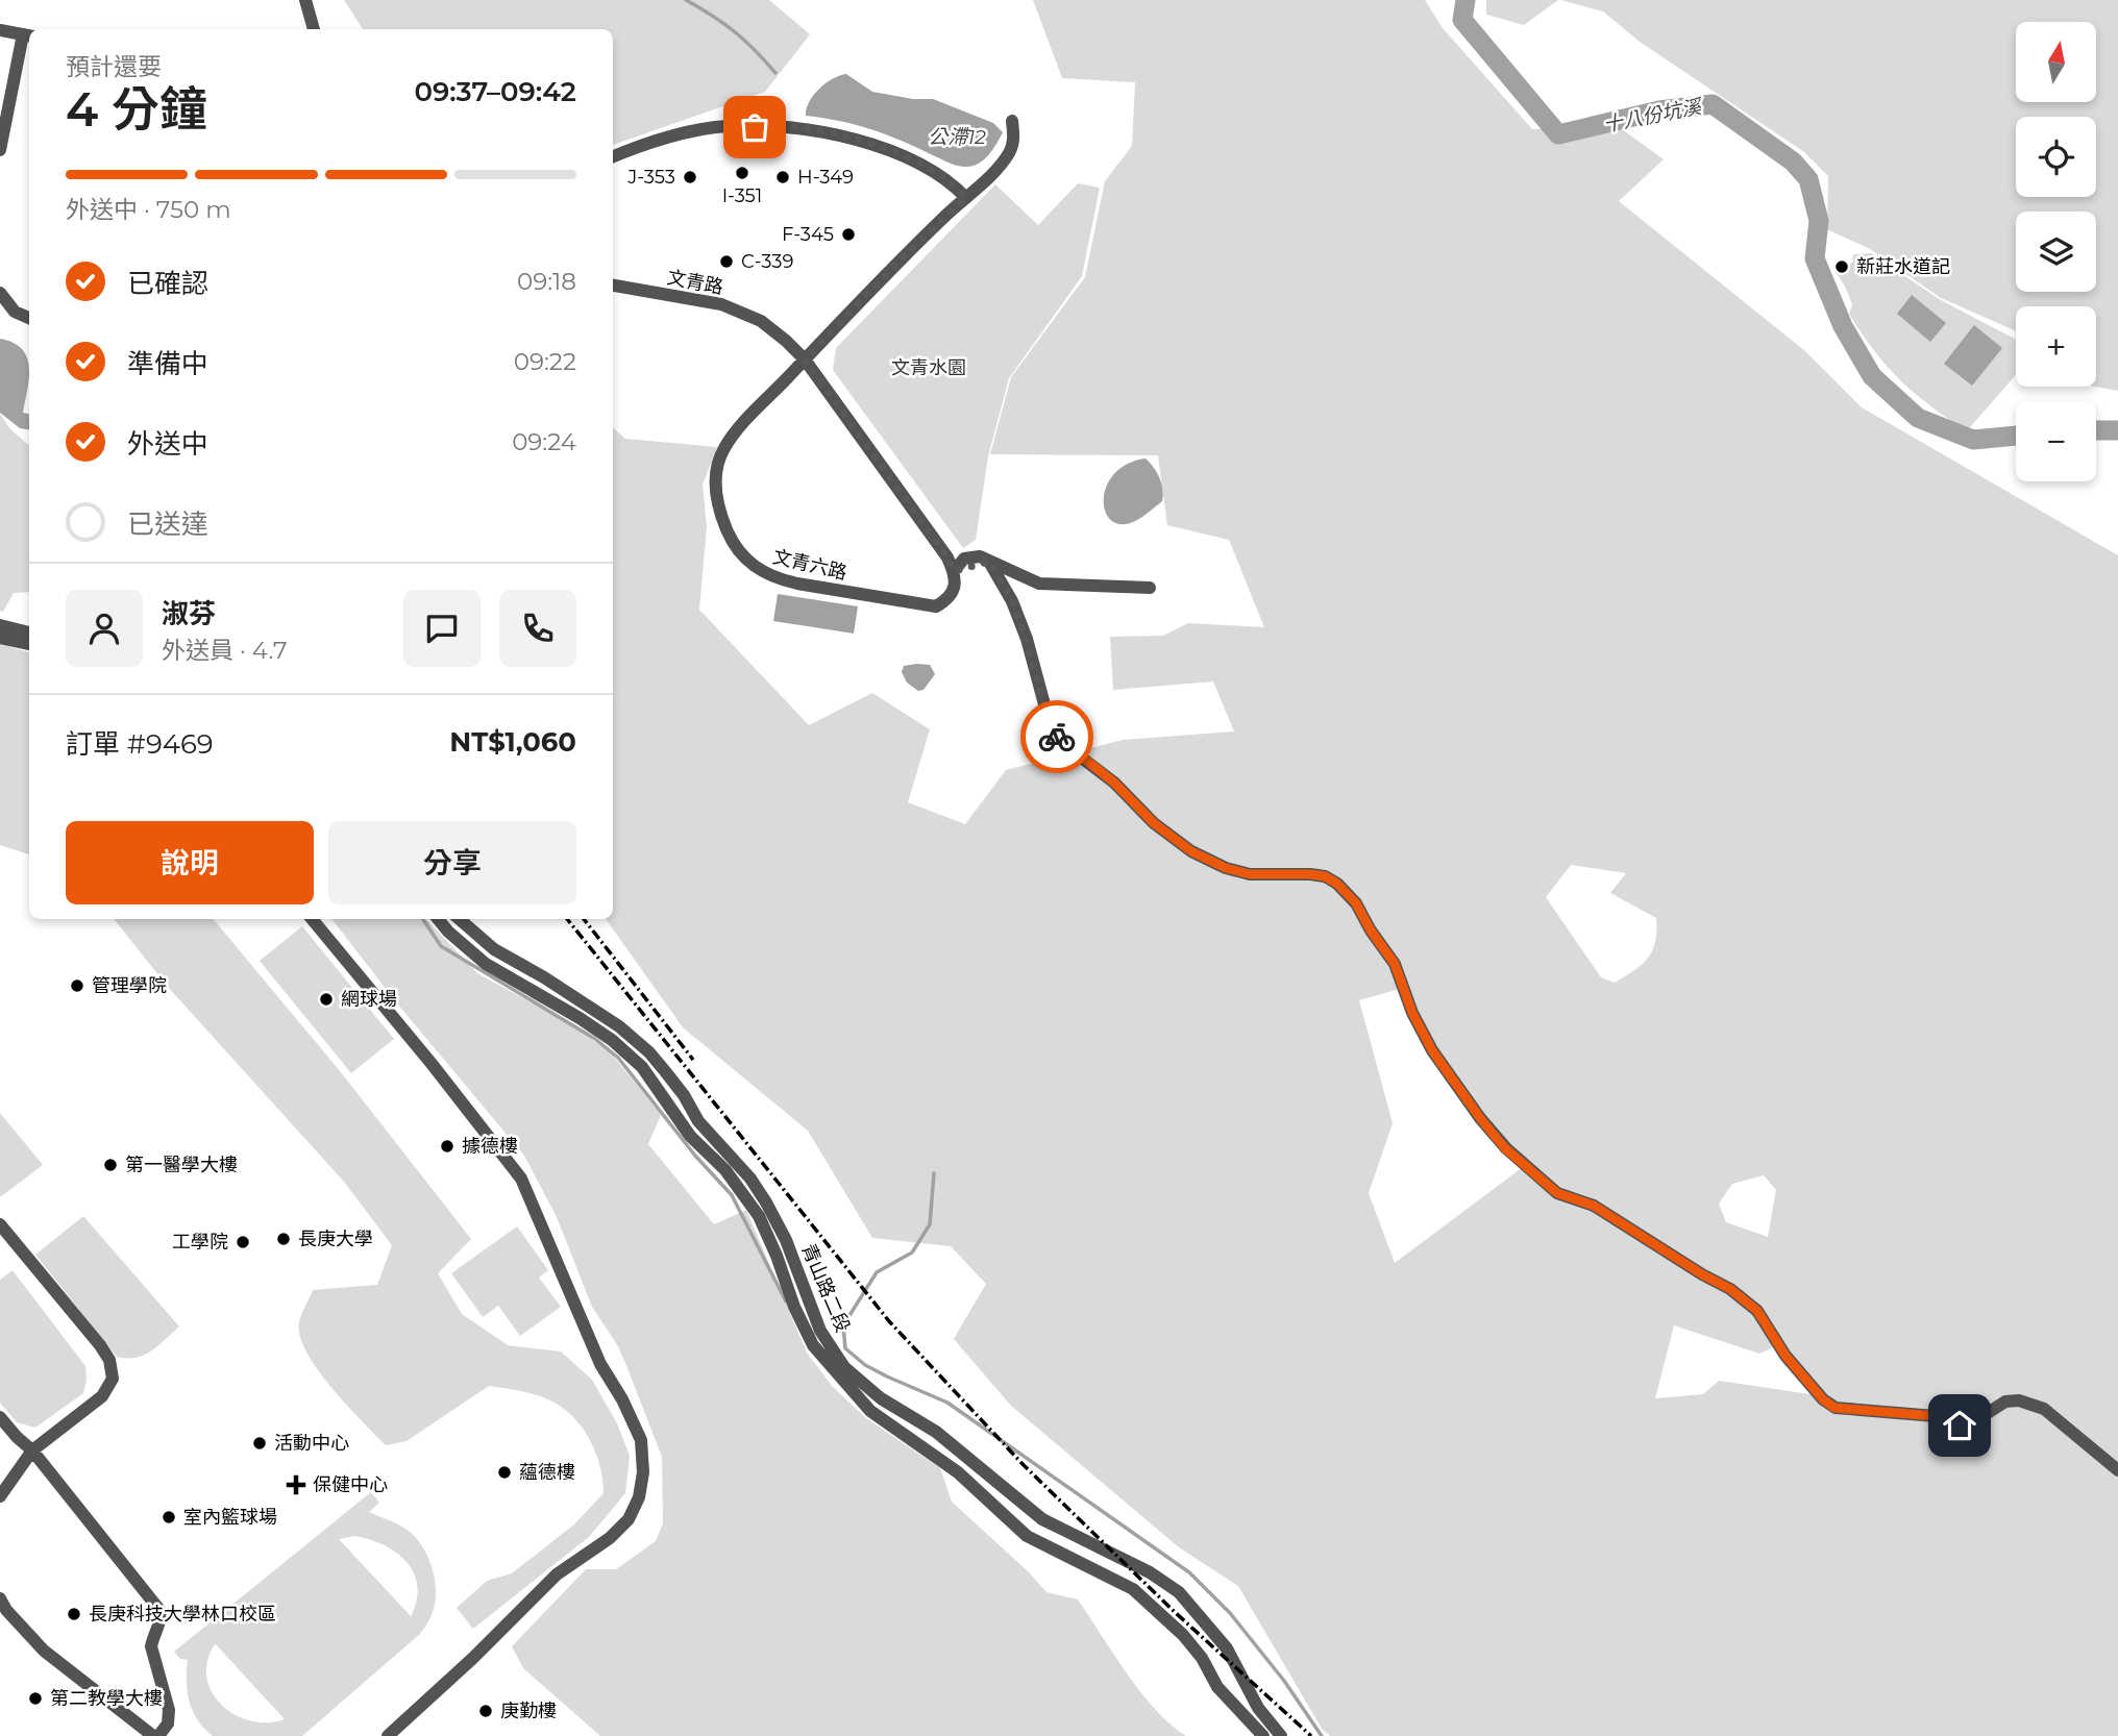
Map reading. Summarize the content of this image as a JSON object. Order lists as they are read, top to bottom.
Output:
{
  "streets": {
    "street": ["文青路", "文青六路", "青山路二段"]
  },
  "crossings": [
    ["文青路", "文青六路"]
  ],
  "water": ["十八份坑溪", "公滯12"],
  "parks": ["文青水園"],
  "places": {
    "other": [
      "I-351",
      "J-353",
      "H-349",
      "F-345",
      "C-339",
      "新莊水道記",
      "管理學院",
      "網球場",
      "據德樓",
      "第一醫學大樓",
      "長庚大學",
      "工學院",
      "活動中心",
      "蘊德樓",
      "室內籃球場",
      "長庚科技大學林口校區",
      "第二教學大樓",
      "庚勤樓"
    ],
    "health": ["保健中心"]
  },
  "north": "top",
  "page": {
    "map_buttons": ["+", "−"],
    "heading": ["4 分鐘", "預計還要", "09:37–09:42"],
    "panel": [
      "淑芬",
      "外送員 · 4.7",
      "訂單 #9469",
      "NT$1,060"
    ],
    "bar": "外送中 · 750 m",
    "list": [
      ["已確認", "09:18"],
      ["準備中", "09:22"],
      ["外送中", "09:24"],
      "已送達"
    ],
    "buttons": ["說明", "分享"]
  }
}
